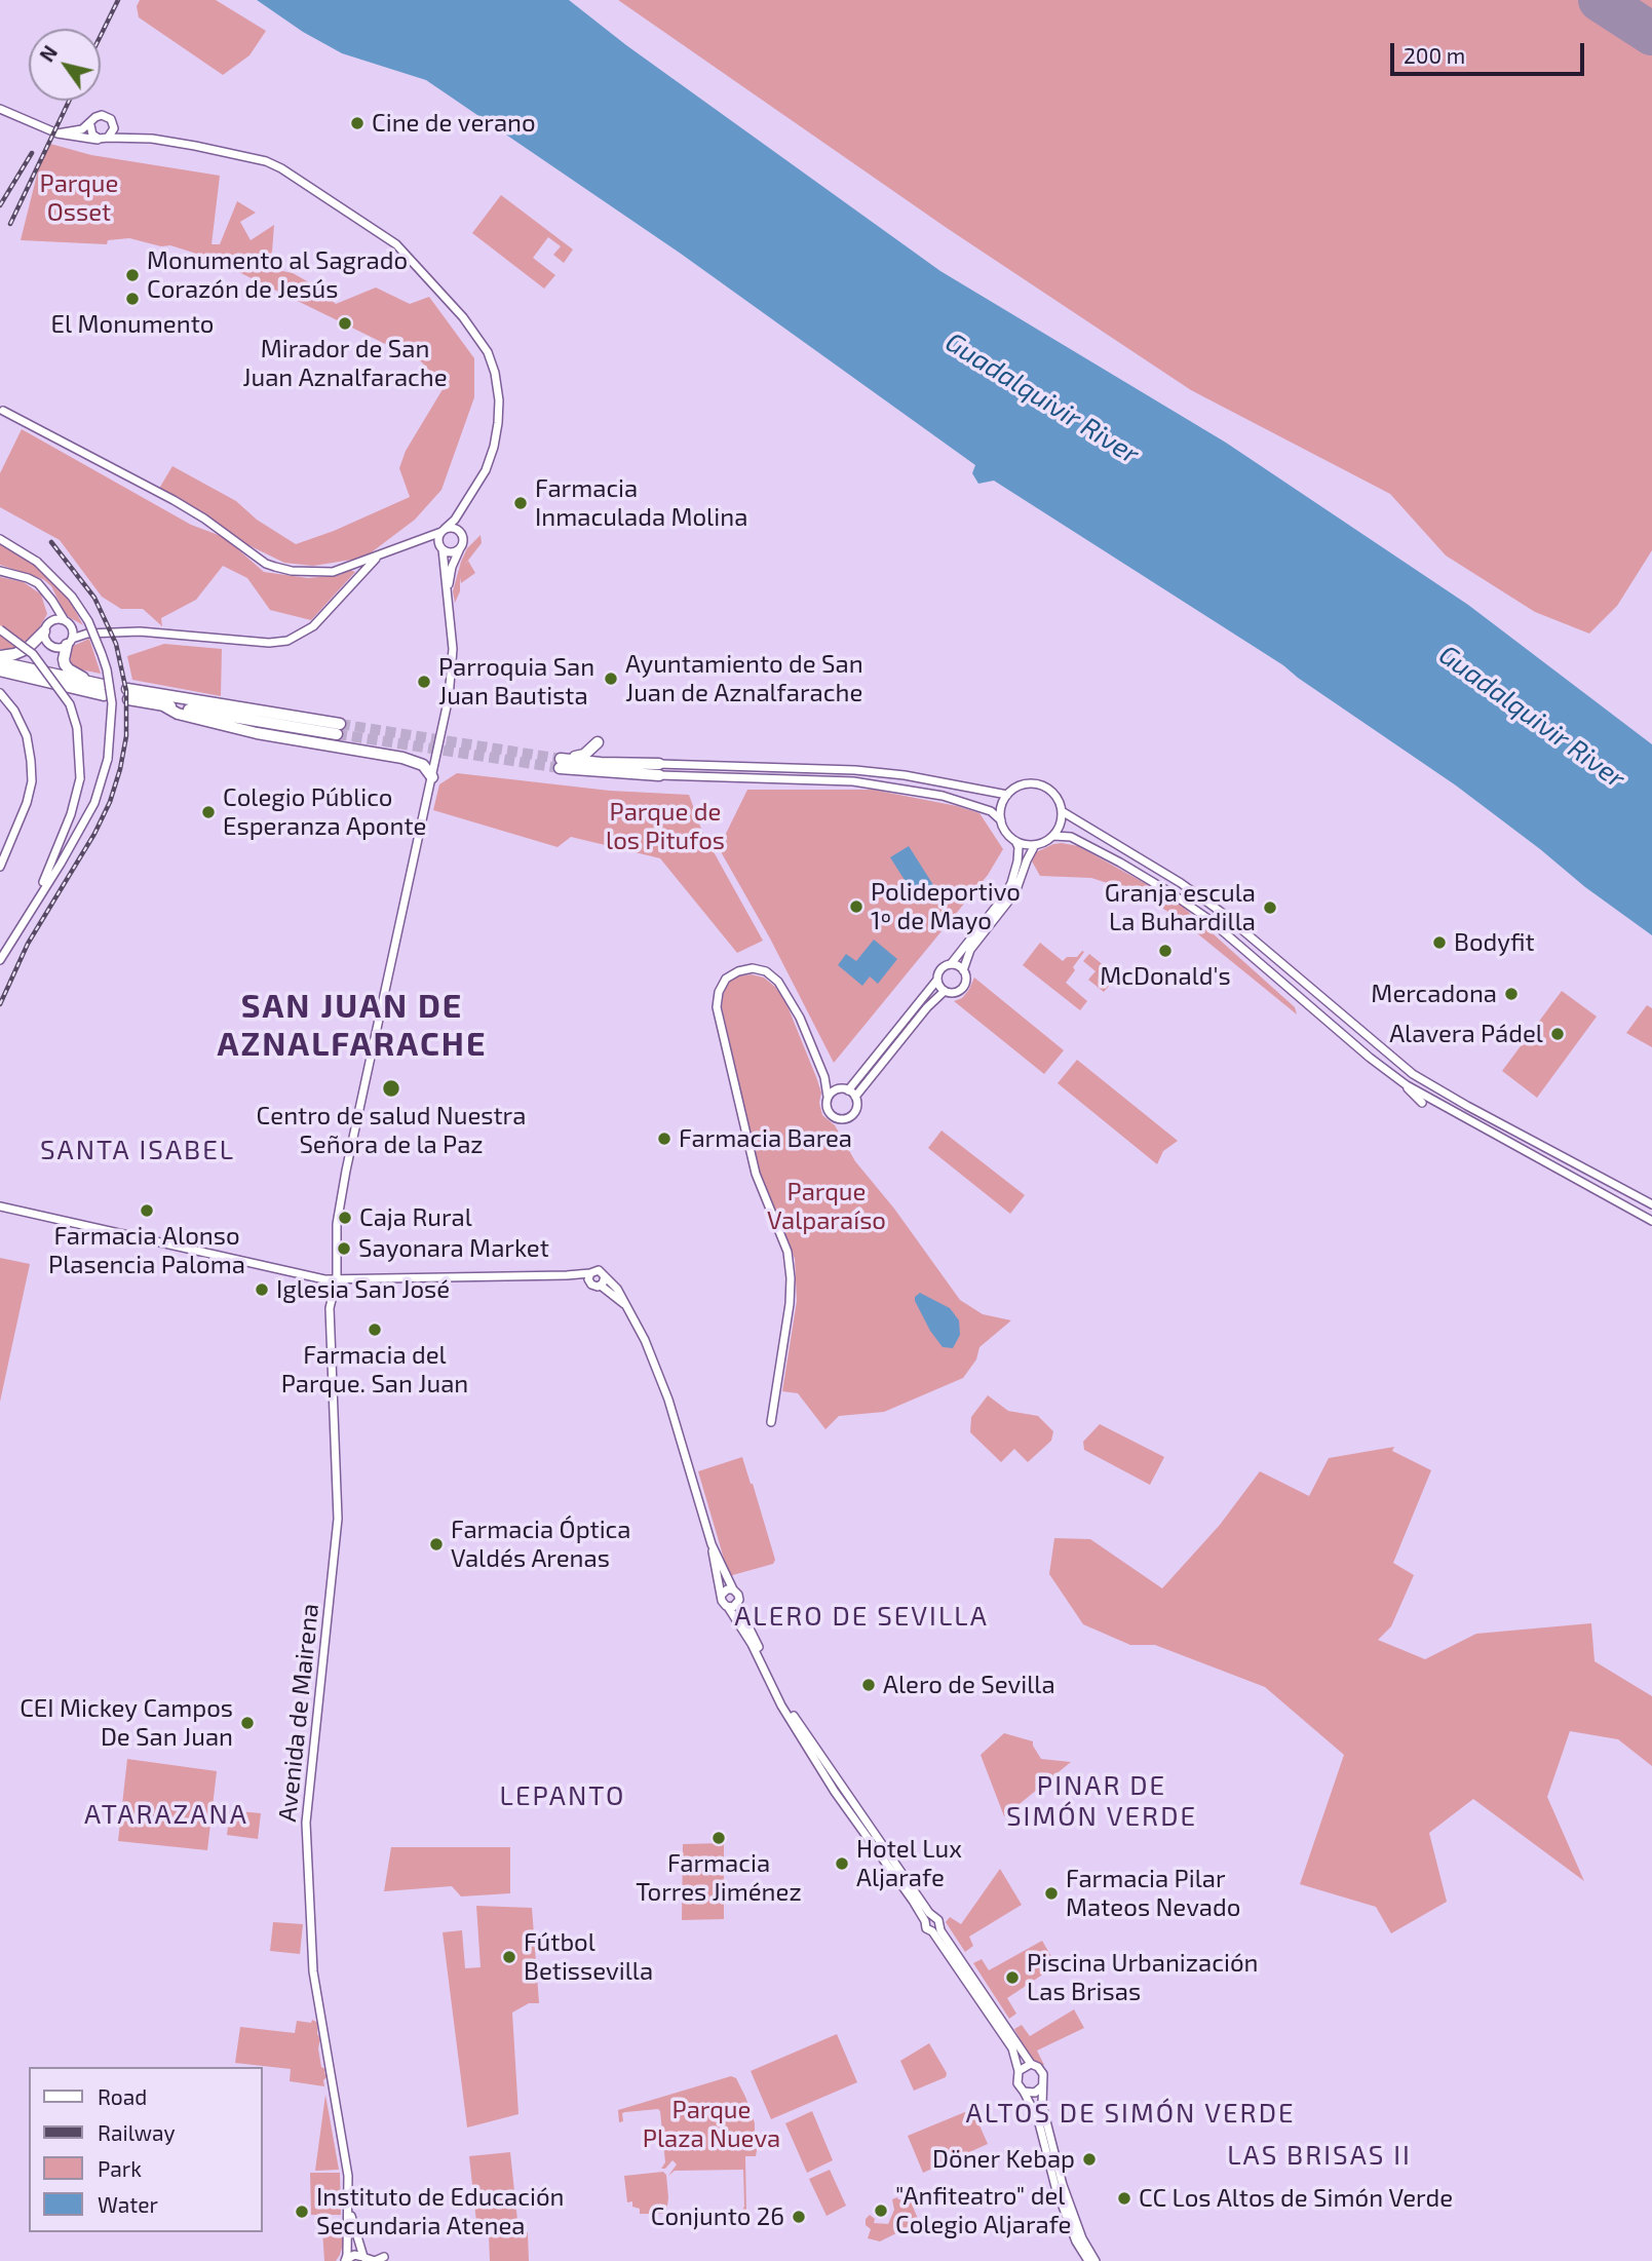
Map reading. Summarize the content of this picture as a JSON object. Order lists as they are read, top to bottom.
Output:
{
  "streets": {
    "street": ["Avenida de Mairena"]
  },
  "districts": [
    "SAN JUAN DE AZNALFARACHE",
    "SANTA ISABEL",
    "ALERO DE SEVILLA",
    "PINAR DE SIMÓN VERDE",
    "LEPANTO",
    "ATARAZANA",
    "ALTOS DE SIMÓN VERDE",
    "LAS BRISAS II"
  ],
  "water": ["Guadalquivir River"],
  "parks": [
    "Parque Osset",
    "Parque de los Pitufos",
    "Parque Valparaíso",
    "Parque Plaza Nueva"
  ],
  "places": [
    "Cine de verano",
    "Monumento al Sagrado Corazón de Jesús",
    "El Monumento",
    "Mirador de San Juan Aznalfarache",
    "Farmacia Inmaculada Molina",
    "Ayuntamiento de San Juan de Aznalfarache",
    "Parroquia San Juan Bautista",
    "Colegio Público Esperanza Aponte",
    "Polideportivo 1º de Mayo",
    "Granja escula La Buhardilla",
    "Bodyfit",
    "McDonald's",
    "Mercadona",
    "Alavera Pádel",
    "Centro de salud Nuestra Señora de la Paz",
    "Farmacia Barea",
    "Farmacia Alonso Plasencia Paloma",
    "Caja Rural",
    "Sayonara Market",
    "Iglesia San José",
    "Farmacia del Parque. San Juan",
    "Farmacia Óptica Valdés Arenas",
    "Alero de Sevilla",
    "CEI Mickey Campos De San Juan",
    "Farmacia Torres Jiménez",
    "Hotel Lux Aljarafe",
    "Farmacia Pilar Mateos Nevado",
    "Fútbol Betissevilla",
    "Piscina Urbanización Las Brisas",
    "Döner Kebap",
    "CC Los Altos de Simón Verde",
    "\"Anfiteatro\" del Colegio Aljarafe",
    "Instituto de Educación Secundaria Atenea",
    "Conjunto 26"
  ],
  "legend": [
    "Road",
    "Railway",
    "Park",
    "Water"
  ],
  "scale_bar": "200 m",
  "north": "top left"
}
